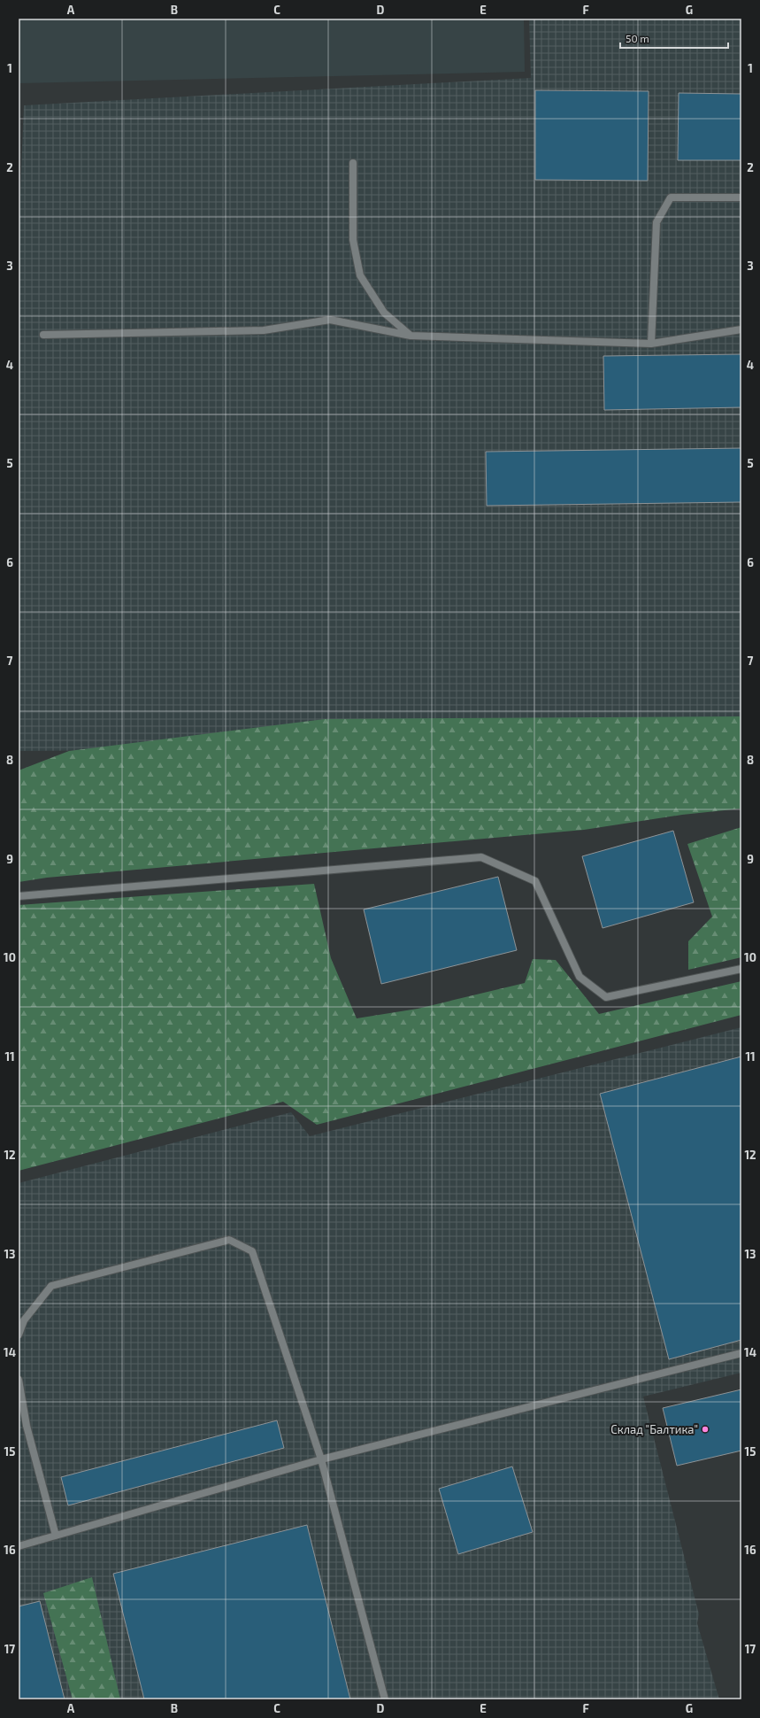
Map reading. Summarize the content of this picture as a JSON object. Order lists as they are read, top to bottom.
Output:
{
  "places": ["Склад \"Балтика\""],
  "scale_bar": "50 m",
  "grid": {
    "columns": [
      "A",
      "B",
      "C",
      "D",
      "E",
      "F",
      "G"
    ],
    "rows": [
      "1",
      "2",
      "3",
      "4",
      "5",
      "6",
      "7",
      "8",
      "9",
      "10",
      "11",
      "12",
      "13",
      "14",
      "15",
      "16",
      "17"
    ]
  }
}
